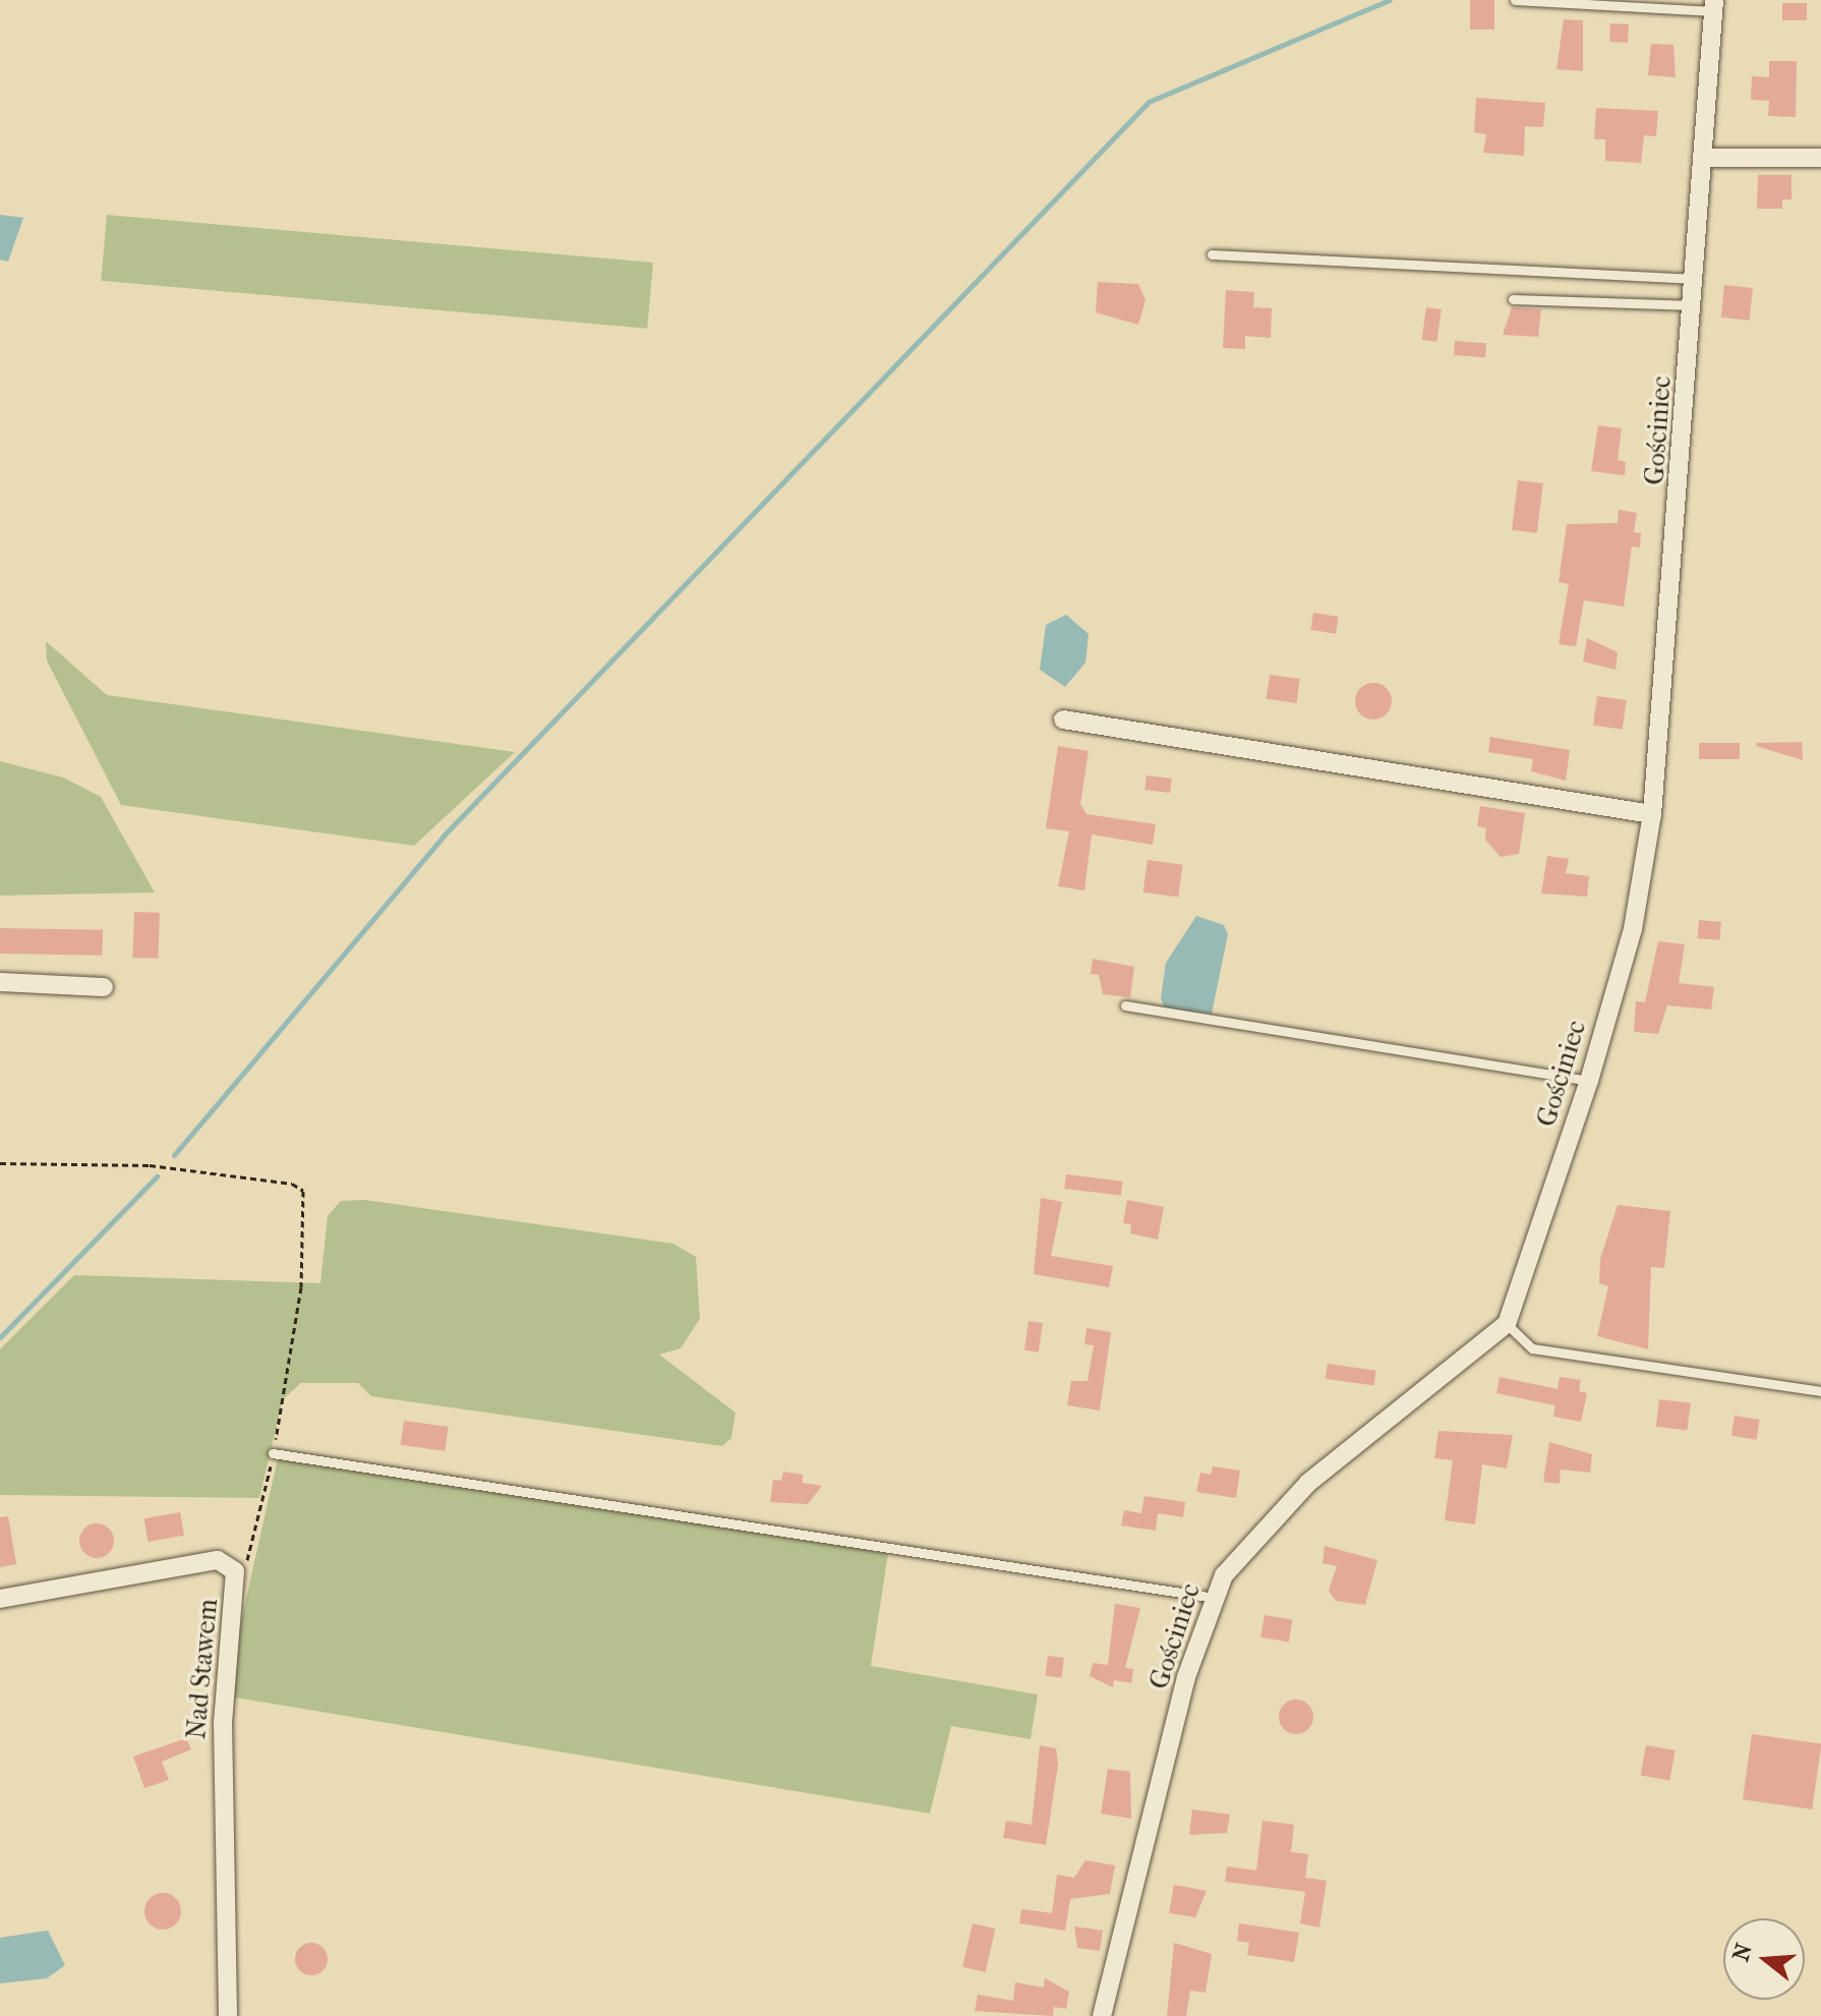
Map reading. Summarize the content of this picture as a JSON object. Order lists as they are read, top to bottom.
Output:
{
  "streets": {
    "street": ["Gościniec", "Nad Stawem"]
  },
  "north": "left"
}
